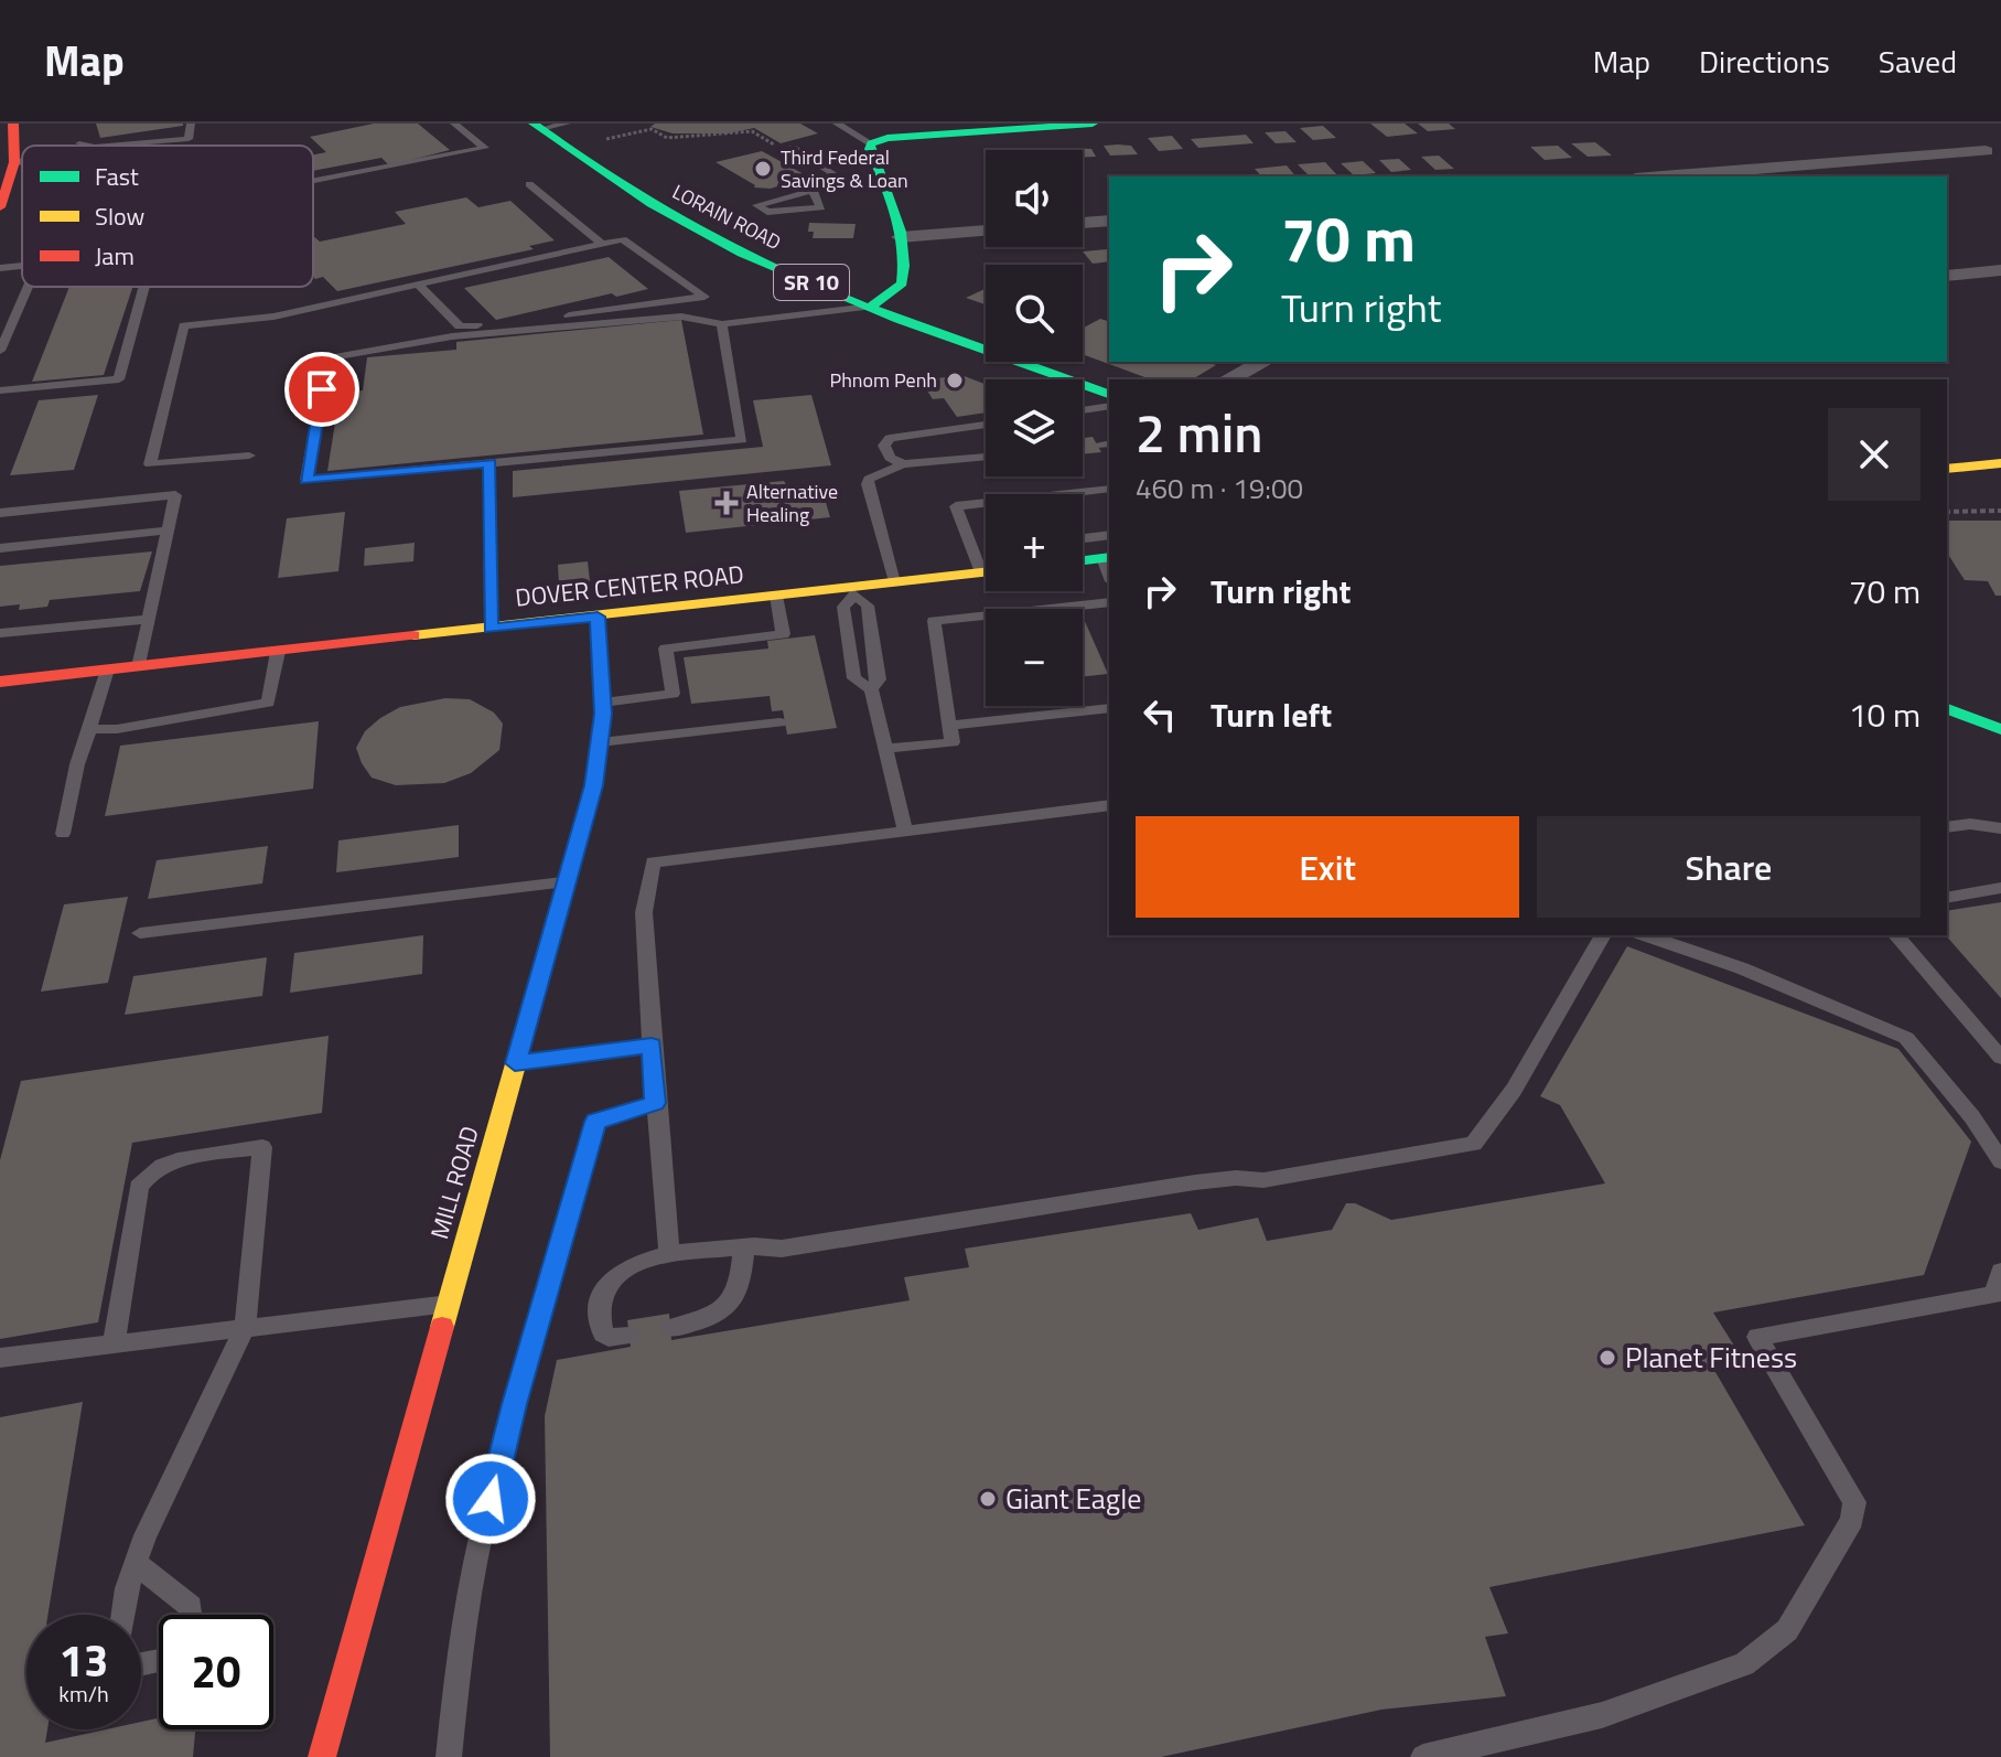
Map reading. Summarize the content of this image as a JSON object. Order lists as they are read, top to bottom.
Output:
{
  "streets": {
    "street": [
      "LORAIN ROAD",
      "SR 10",
      "DOVER CENTER ROAD",
      "MILL ROAD"
    ]
  },
  "crossings": [
    ["DOVER CENTER ROAD", "MILL ROAD"]
  ],
  "places": {
    "other": [
      "Third Federal Savings & Loan",
      "Phnom Penh",
      "Planet Fitness",
      "Giant Eagle"
    ],
    "health": ["Alternative Healing"]
  },
  "legend": ["Fast", "Slow", "Jam"],
  "page": {
    "header": "Map",
    "nav": ["Map", "Directions", "Saved"],
    "map_buttons": ["+", "−"],
    "turn": ["70 m", "Turn right"],
    "heading": ["2 min", "460 m · 19:00"],
    "list": [
      {
        "name": "Turn right",
        "value": "70 m"
      },
      {
        "name": "Turn left",
        "value": "10 m"
      }
    ],
    "buttons": ["Exit", "Share"],
    "speed": "13 km/h",
    "limit": "20"
  }
}
